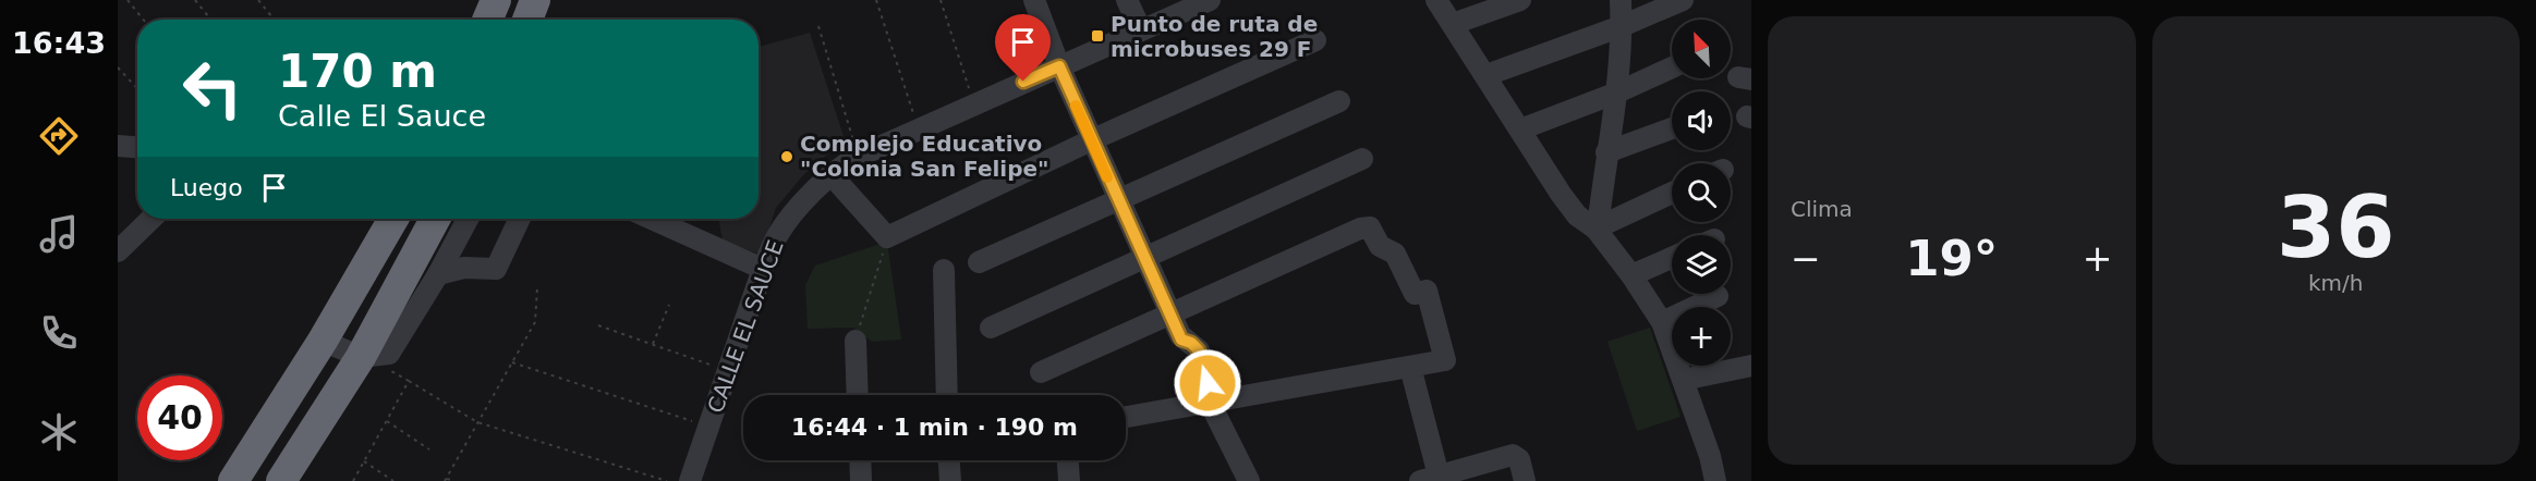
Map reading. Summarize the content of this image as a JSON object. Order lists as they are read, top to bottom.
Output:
{
  "streets": {
    "street": ["CALLE EL SAUCE"]
  },
  "places": {
    "transit": ["Punto de ruta de microbuses 29 F"],
    "other": ["Complejo Educativo \"Colonia San Felipe\""]
  },
  "north": "top left",
  "page": {
    "tabs": "16:43",
    "tile": [
      "Clima",
      ["36", "km/h"]
    ],
    "map_buttons": "+",
    "turn": ["170 m", "Calle El Sauce"],
    "then": "Luego",
    "heat": ["−", "19°", "+"],
    "limit": "40",
    "trip": "16:44 · 1 min · 190 m"
  }
}
